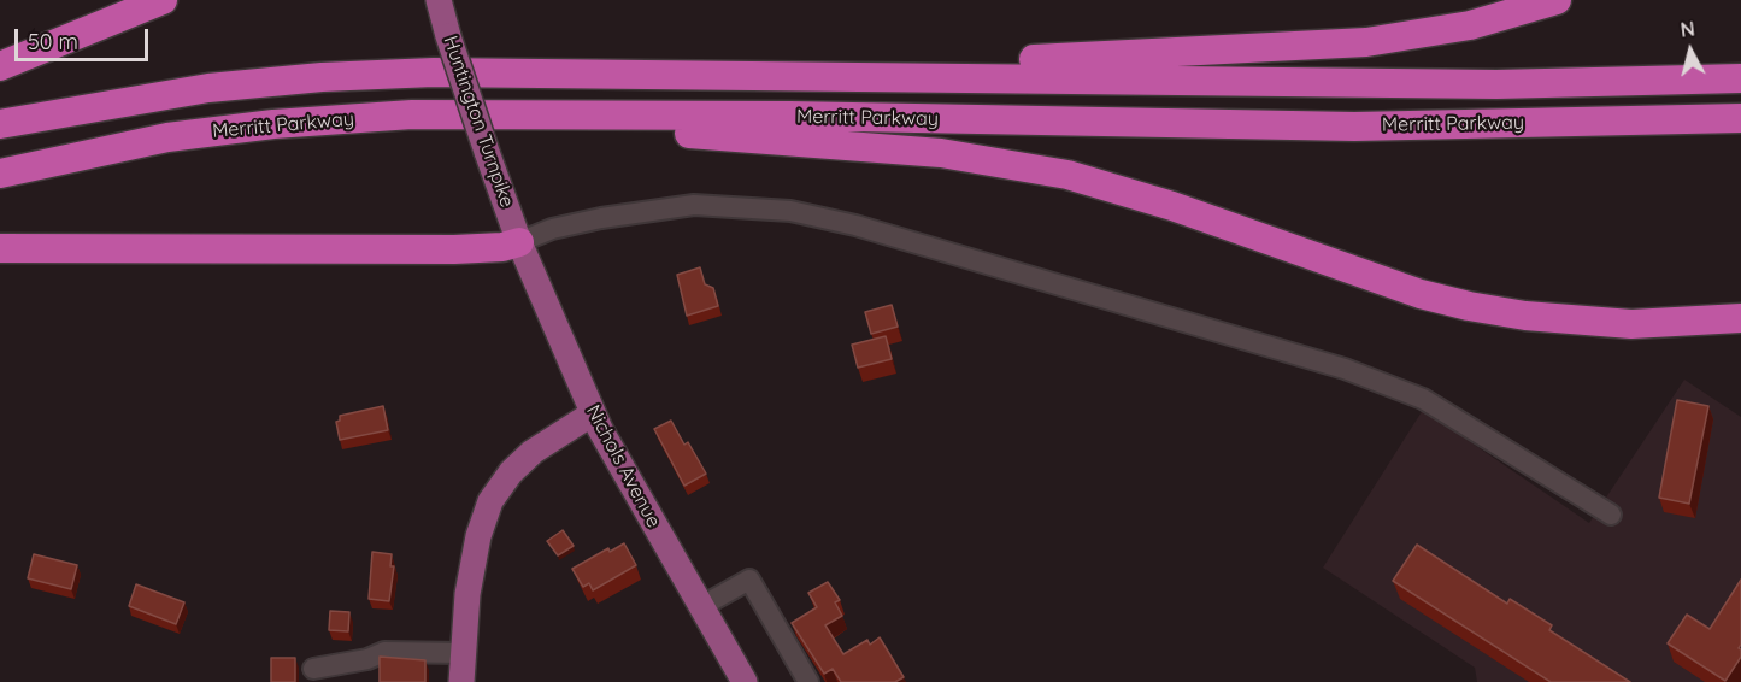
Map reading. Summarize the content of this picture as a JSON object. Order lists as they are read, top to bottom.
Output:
{
  "streets": {
    "highway": ["Merritt Parkway"],
    "main road": ["Huntington Turnpike", "Nichols Avenue"]
  },
  "crossings": [
    ["Huntington Turnpike", "Nichols Avenue"]
  ],
  "scale_bar": "50 m",
  "north": "top"
}
